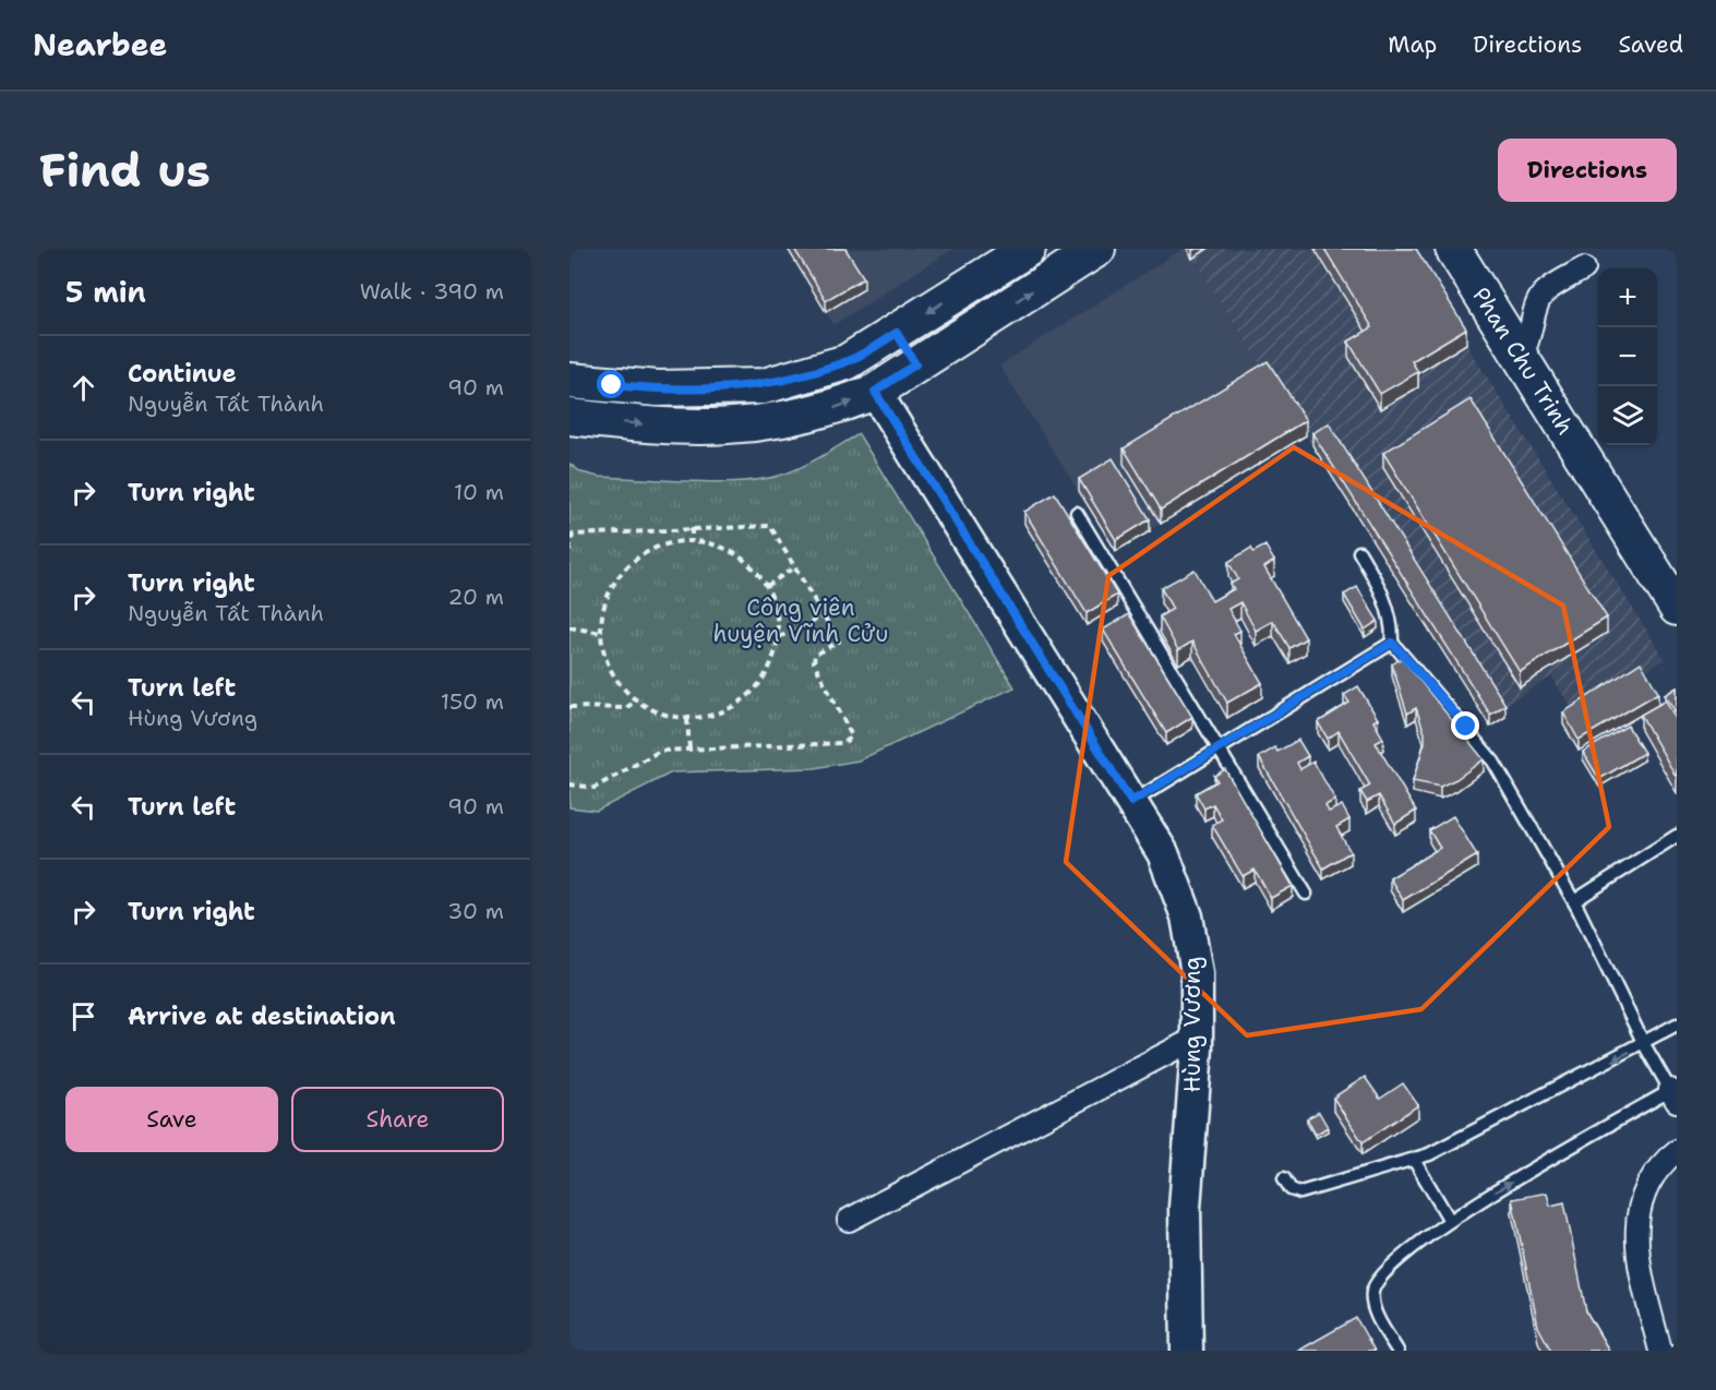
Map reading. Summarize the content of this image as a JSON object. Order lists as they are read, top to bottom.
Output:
{
  "streets": {
    "main road": ["Phan Chu Trinh"],
    "street": ["Hùng Vương"]
  },
  "parks": ["Công viên huyện Vĩnh Cửu"],
  "page": {
    "header": "Nearbee",
    "nav": ["Map", "Directions", "Saved"],
    "buttons": [
      "Directions",
      ["Save", "Share"]
    ],
    "title": "Find us",
    "heading": ["5 min", "Walk · 390 m"],
    "map_buttons": ["+", "−"],
    "list": [
      ["Continue", "Nguyễn Tất Thành", "90 m"],
      ["Turn right", "10 m"],
      ["Turn right", "Nguyễn Tất Thành", "20 m"],
      ["Turn left", "Hùng Vương", "150 m"],
      ["Turn left", "90 m"],
      ["Turn right", "30 m"],
      "Arrive at destination"
    ]
  }
}
